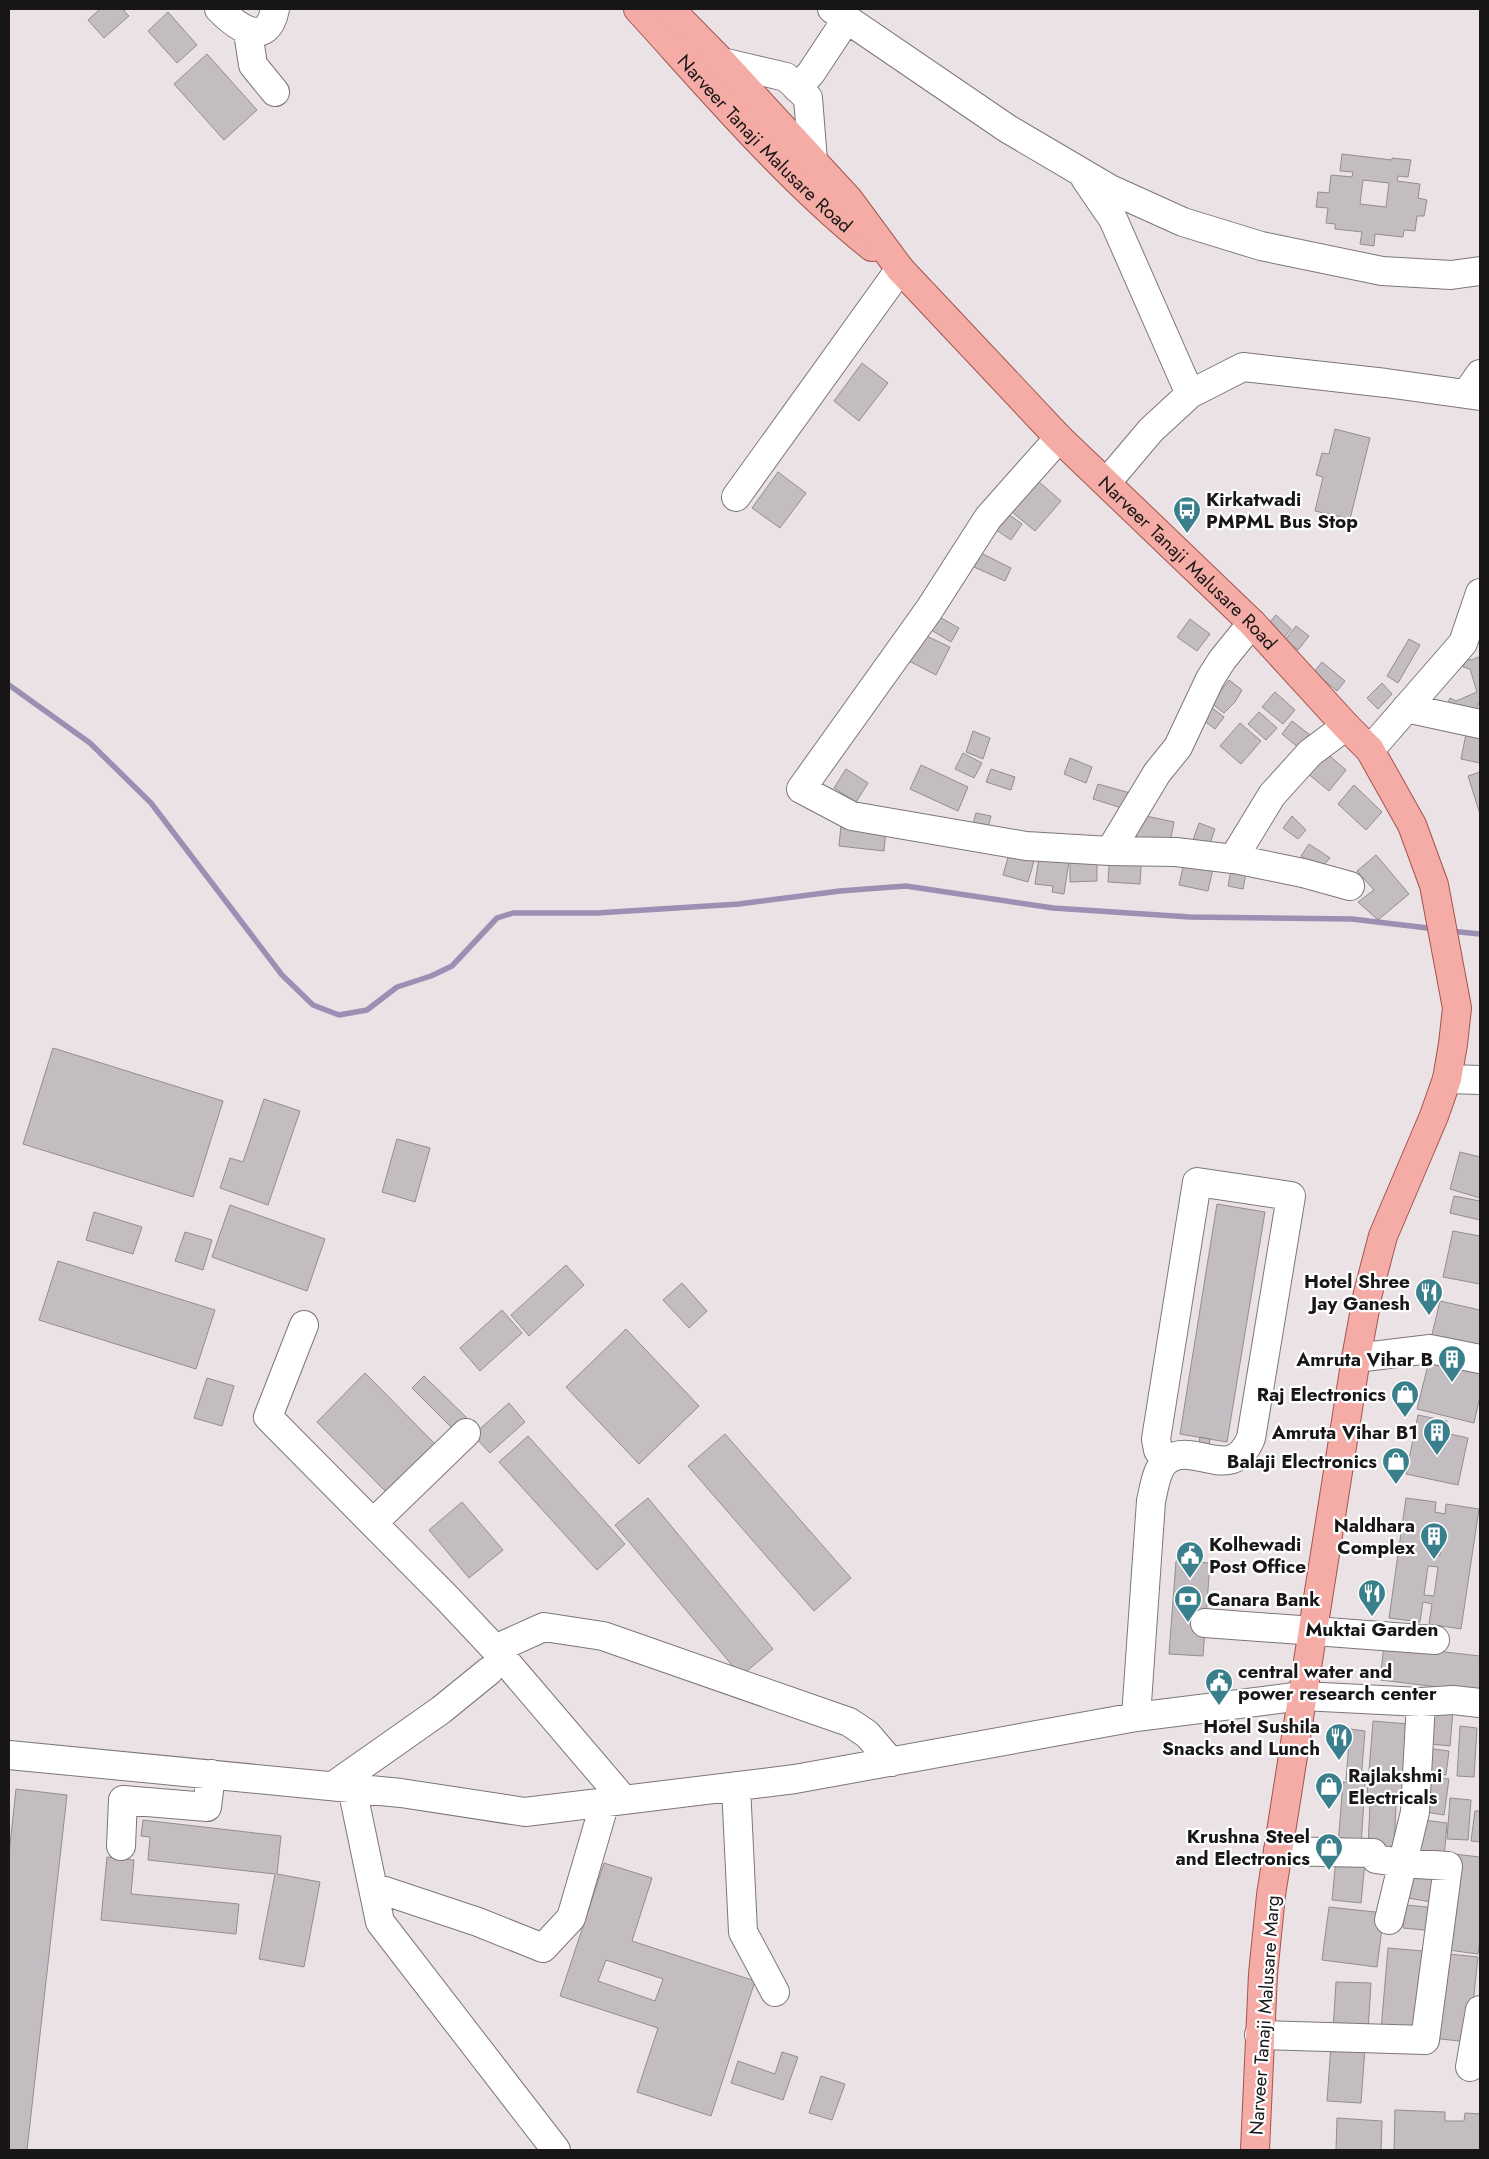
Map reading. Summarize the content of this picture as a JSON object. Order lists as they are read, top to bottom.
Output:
{
  "streets": {
    "main road": ["Narveer Tanaji Malusare Road", "Narveer Tanaji Malusare Marg"]
  },
  "crossings": [
    ["Narveer Tanaji Malusare Road", "Narveer Tanaji Malusare Marg"]
  ],
  "places": {
    "bus stop": ["Kirkatwadi PMPML Bus Stop"],
    "restaurant": ["Hotel Shree Jay Ganesh", "Muktai Garden", "Hotel Sushila Snacks and Lunch"],
    "building": ["Amruta Vihar B", "Amruta Vihar B1", "Naldhara Complex"],
    "shop": [
      "Raj Electronics",
      "Balaji Electronics",
      "Rajlakshmi Electricals",
      "Krushna Steel and Electronics"
    ],
    "public building": ["Kolhewadi Post Office", "central water and power research center"],
    "bank": ["Canara Bank"]
  }
}
